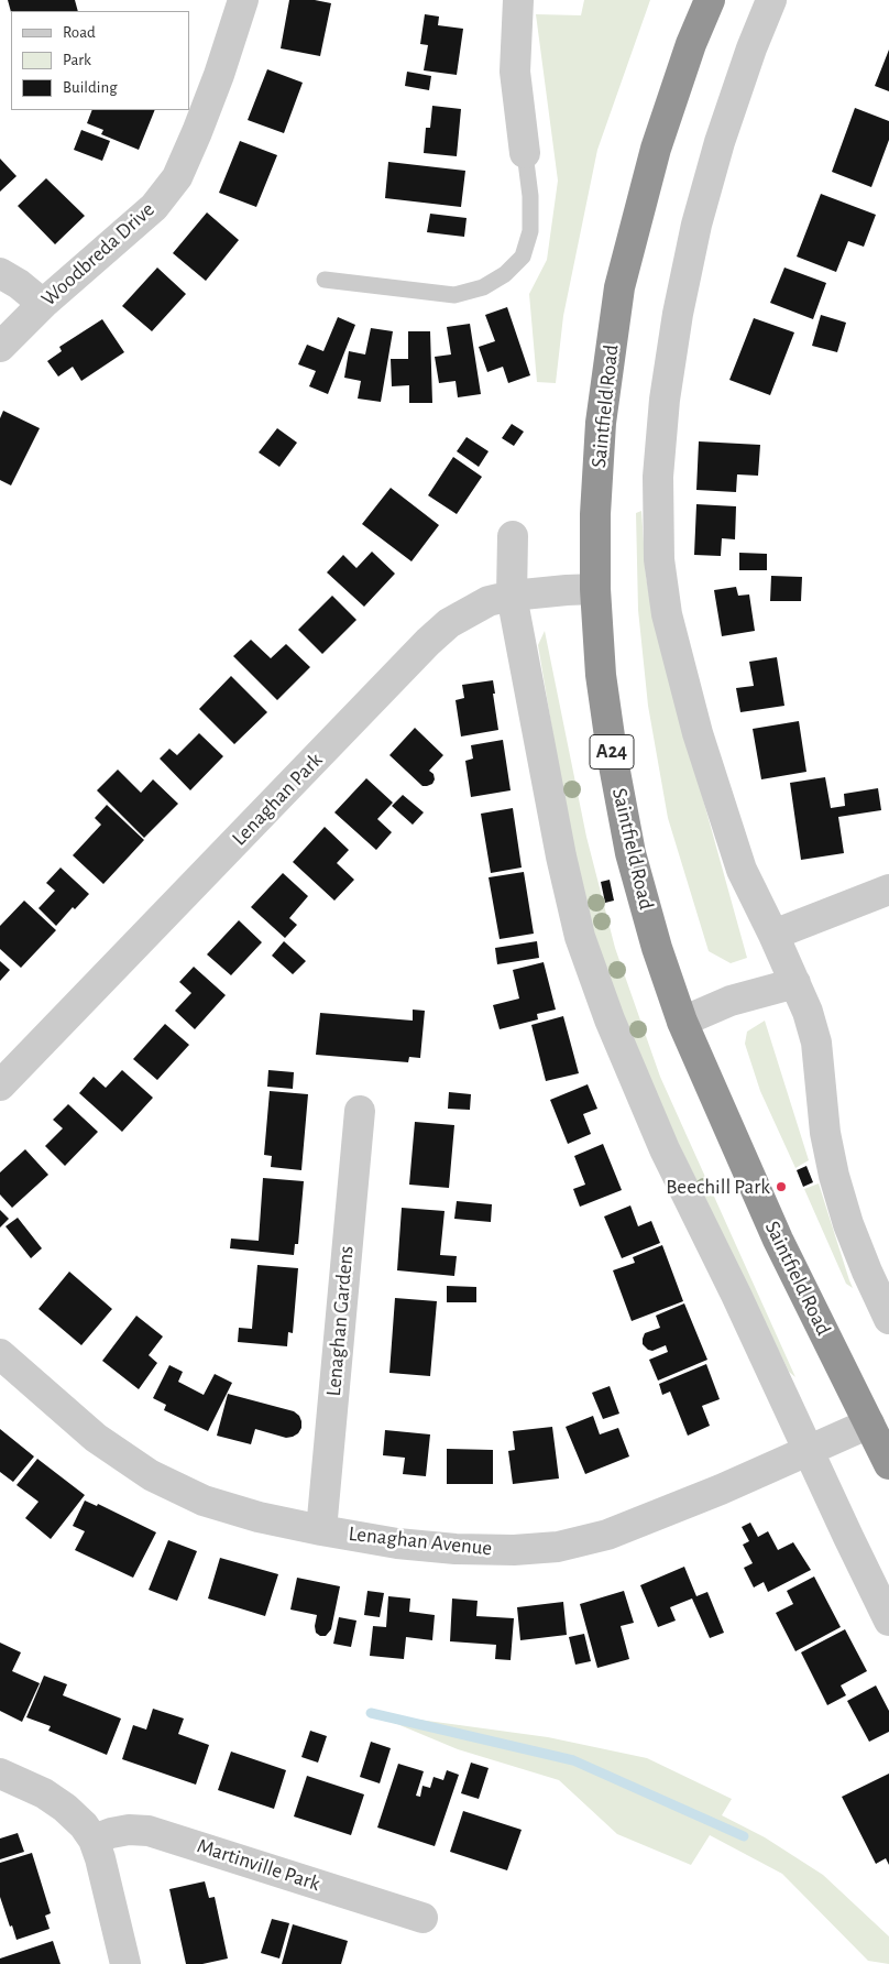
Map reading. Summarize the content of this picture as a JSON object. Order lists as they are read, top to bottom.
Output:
{
  "streets": {
    "highway": ["Saintfield Road", "A24"],
    "street": [
      "Woodbreda Drive",
      "Lenaghan Park",
      "Lenaghan Gardens",
      "Lenaghan Avenue",
      "Martinville Park"
    ]
  },
  "crossings": [
    ["Saintfield Road", "Lenaghan Park"],
    ["Saintfield Road", "Lenaghan Avenue"],
    ["Lenaghan Gardens", "Lenaghan Avenue"]
  ],
  "places": ["Beechill Park"],
  "legend": ["Road", "Park", "Building"]
}
